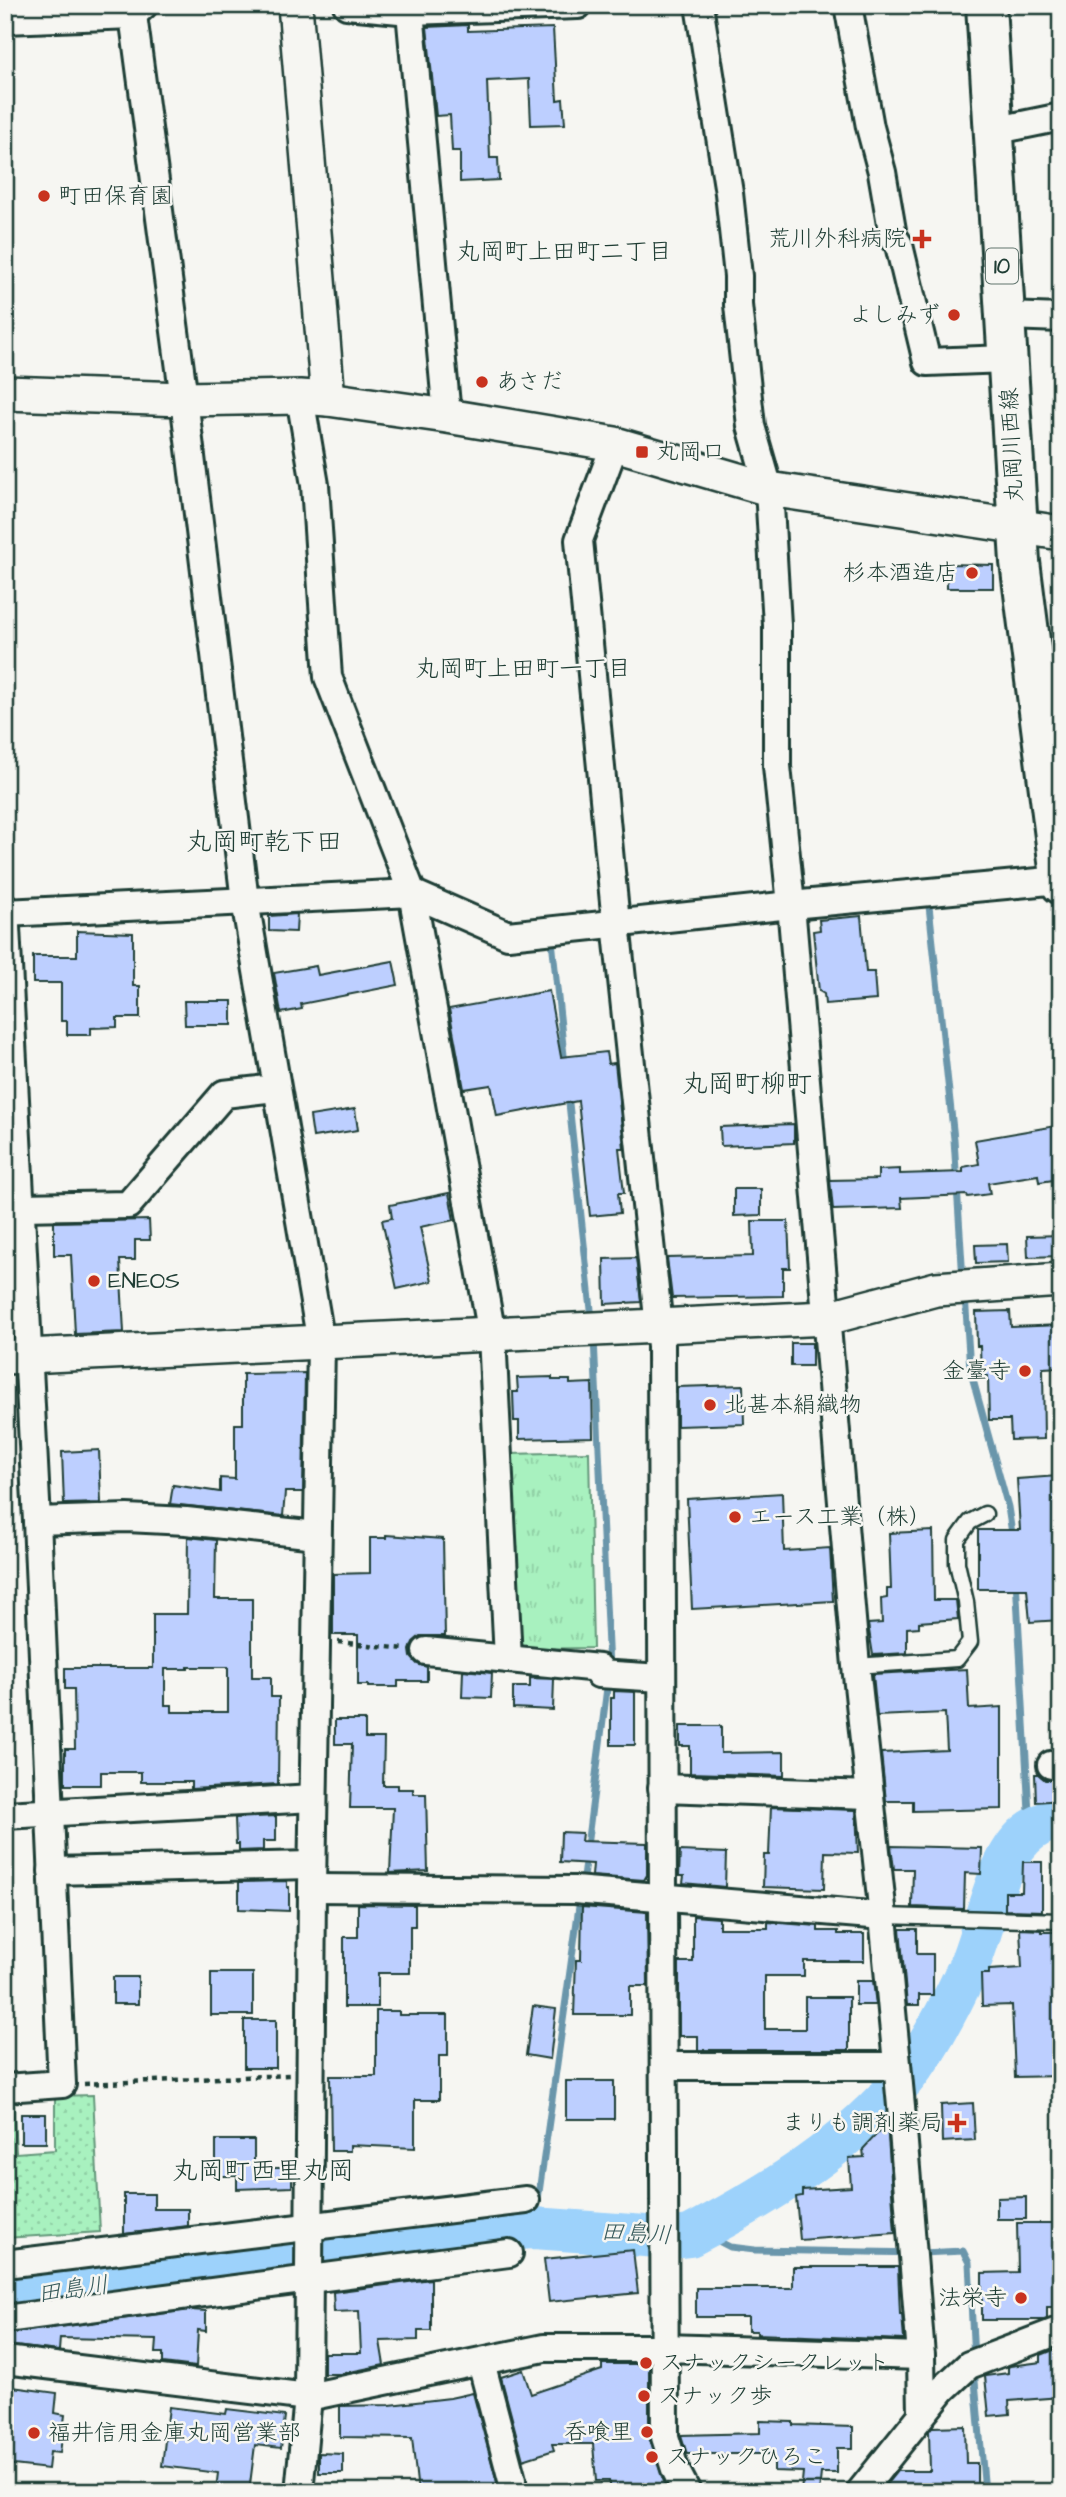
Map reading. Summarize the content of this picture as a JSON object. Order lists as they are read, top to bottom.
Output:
{
  "streets": {
    "main road": ["10", "丸岡川西線"]
  },
  "districts": [
    "丸岡町上田町二丁目",
    "丸岡町上田町一丁目",
    "丸岡町乾下田",
    "丸岡町柳町",
    "丸岡町西里丸岡"
  ],
  "water": ["田島川"],
  "places": {
    "other": [
      "町田保育園",
      "よしみず",
      "あさだ",
      "杉本酒造店",
      "ENEOS",
      "金臺寺",
      "北甚本絹織物",
      "エース工業（株）",
      "法栄寺",
      "スナックシークレット",
      "スナック歩",
      "呑喰里",
      "福井信用金庫丸岡営業部",
      "スナックひろこ"
    ],
    "health": ["荒川外科病院", "まりも調剤薬局"],
    "transit": ["丸岡口"]
  }
}
